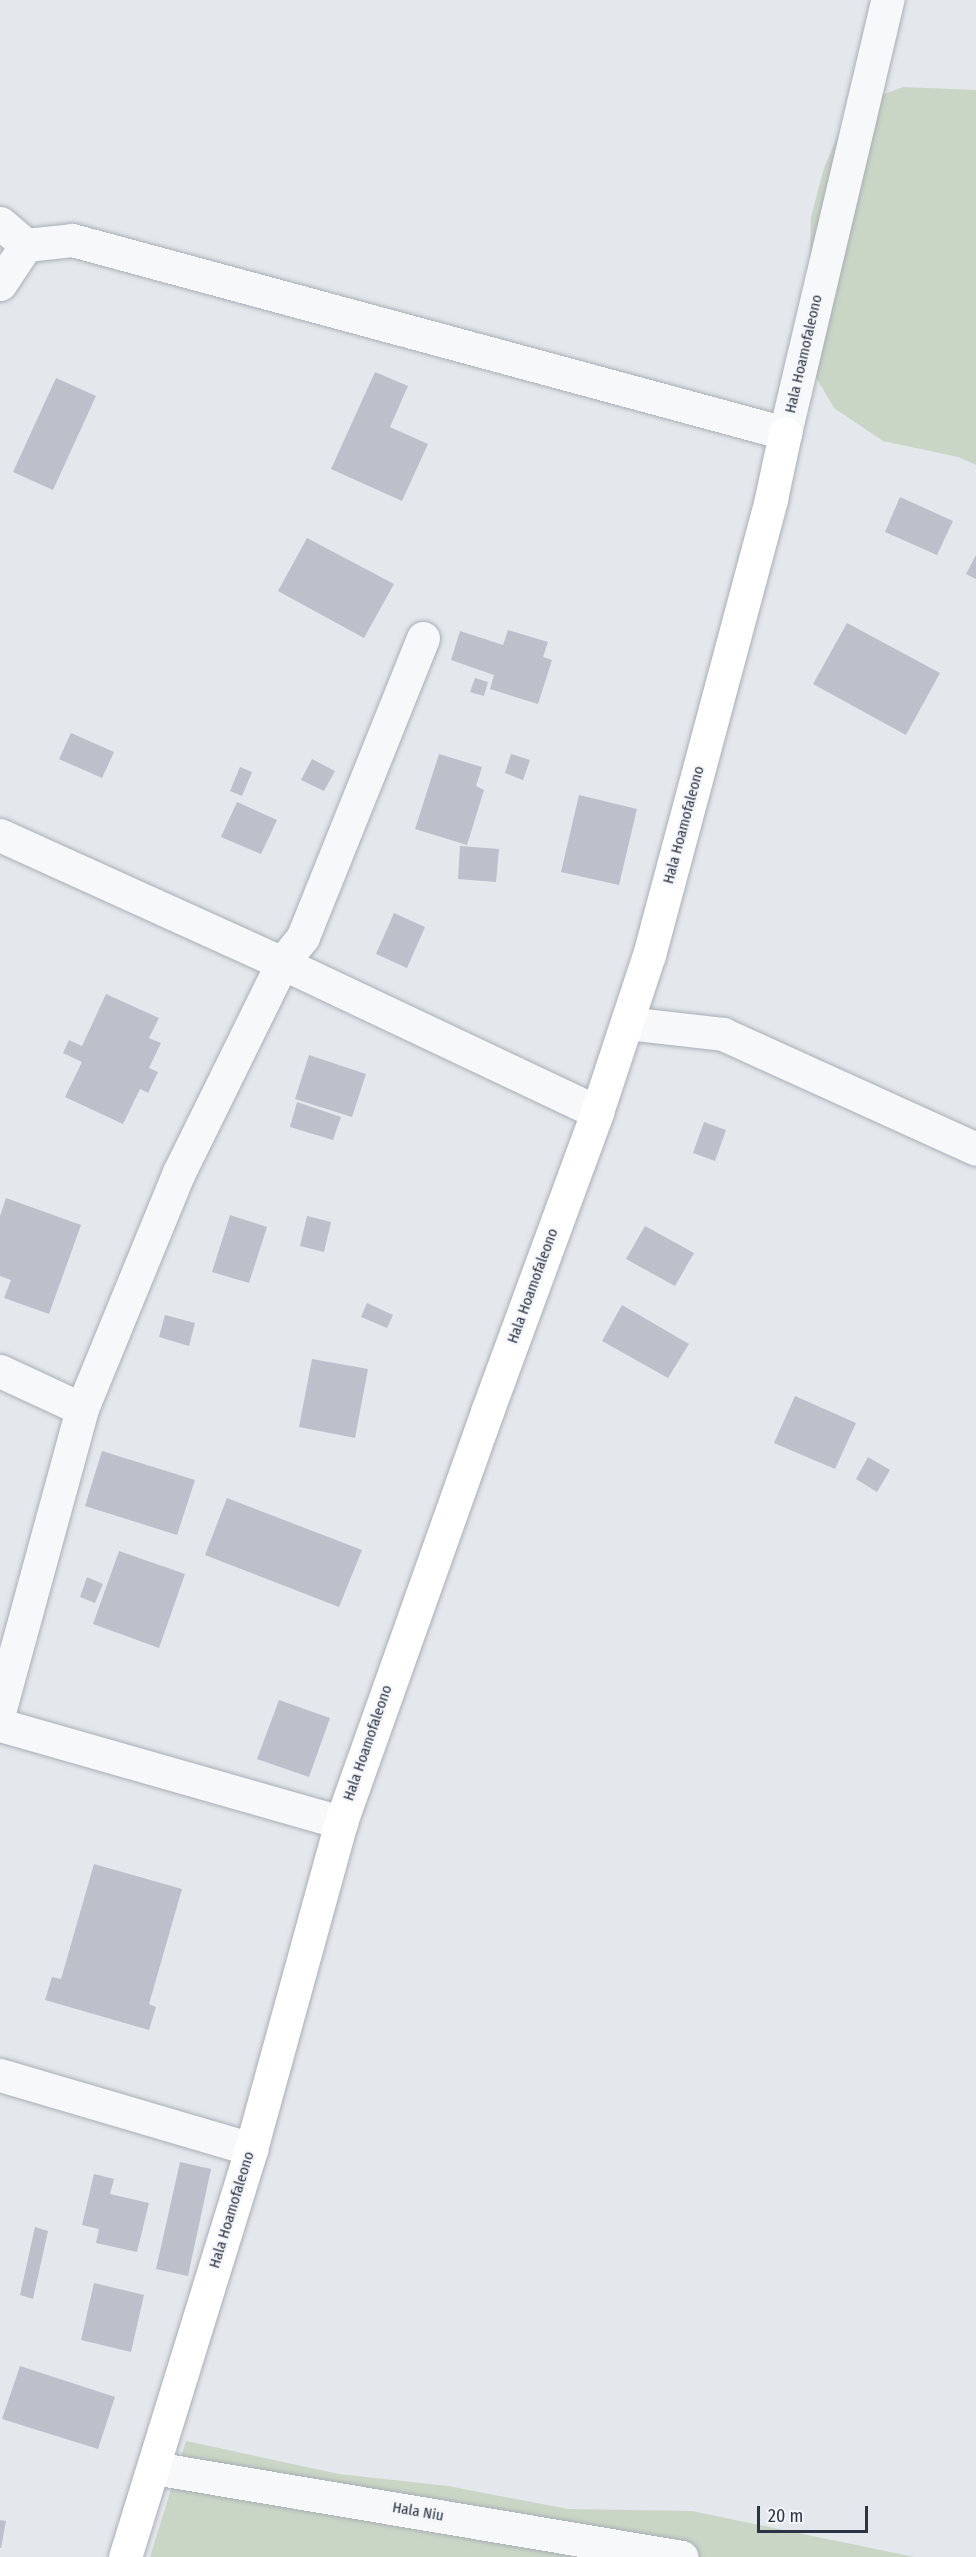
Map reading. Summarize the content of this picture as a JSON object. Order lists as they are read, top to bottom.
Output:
{
  "streets": {
    "street": ["Hala Hoamofaleono", "Hala Niu"]
  },
  "crossings": [
    ["Hala Hoamofaleono", "Hala Niu"]
  ],
  "scale_bar": "20 m"
}
